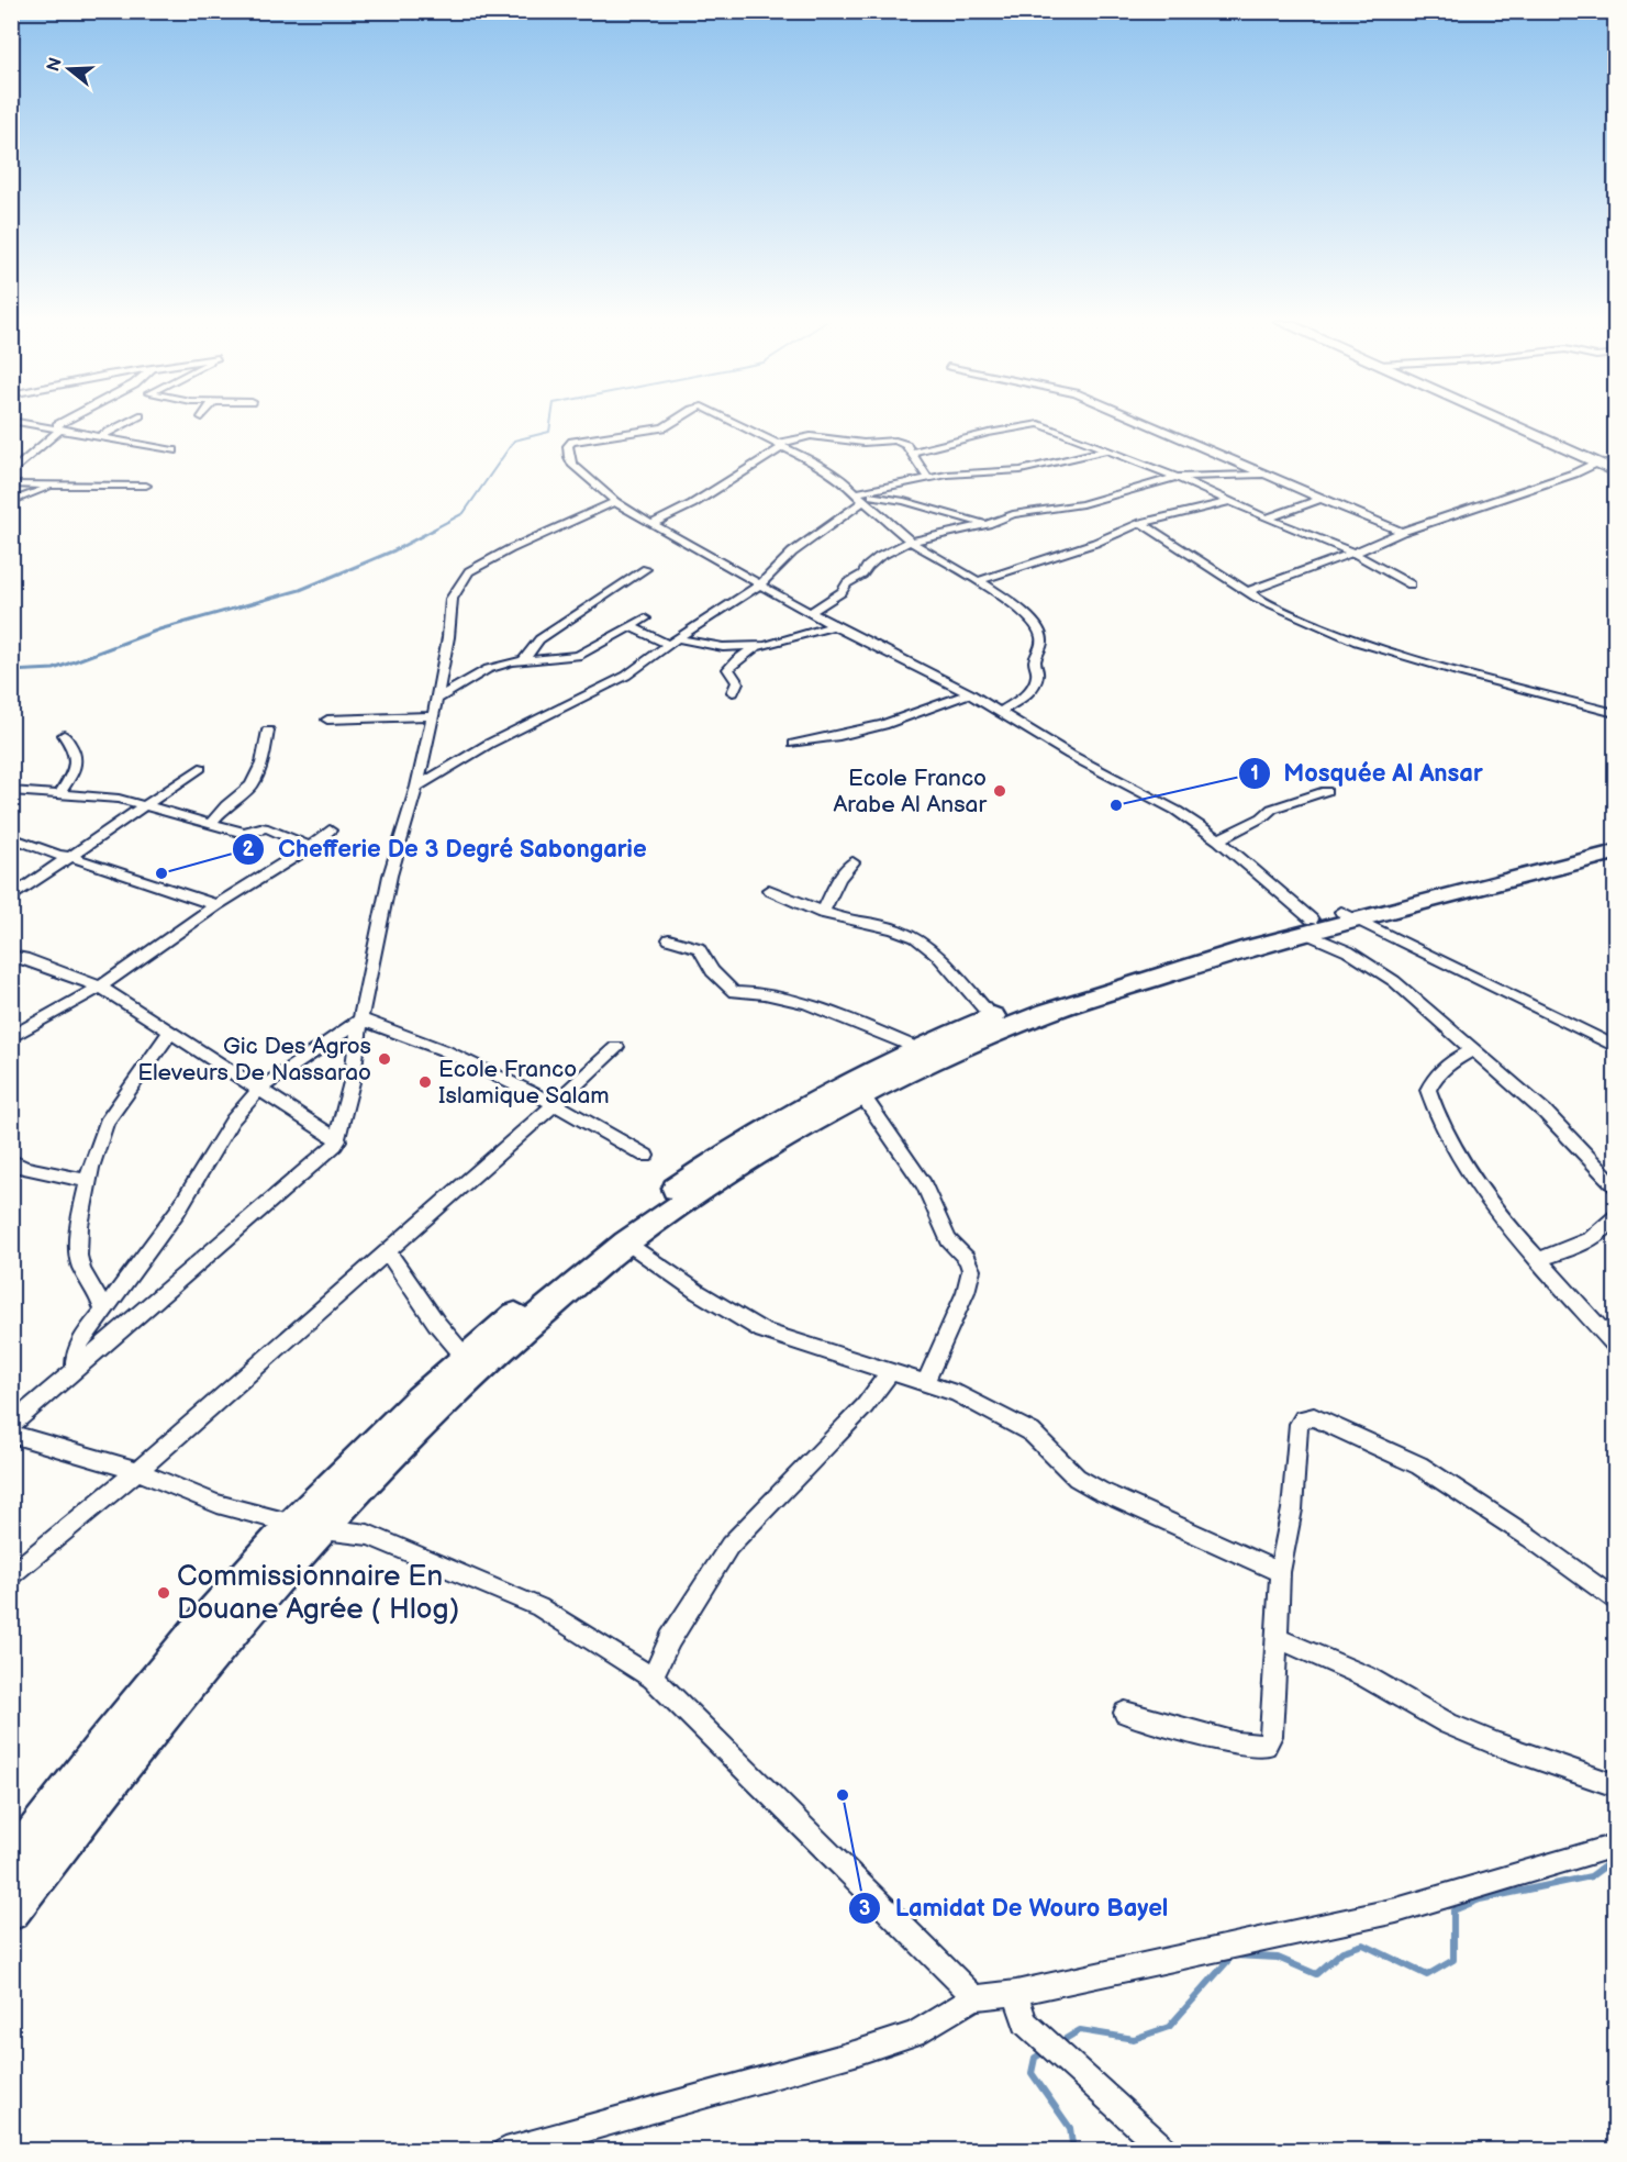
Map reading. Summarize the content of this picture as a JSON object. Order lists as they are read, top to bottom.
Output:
{
  "places": [
    "Ecole Franco Arabe Al Ansar",
    "Mosquée Al Ansar",
    "Chefferie De 3 Degré Sabongarie",
    "Gic Des Agros Eleveurs De Nassarao",
    "Ecole Franco Islamique Salam",
    "Commissionnaire En Douane Agrée ( Hlog)",
    "Lamidat De Wouro Bayel"
  ],
  "north": "left"
}
